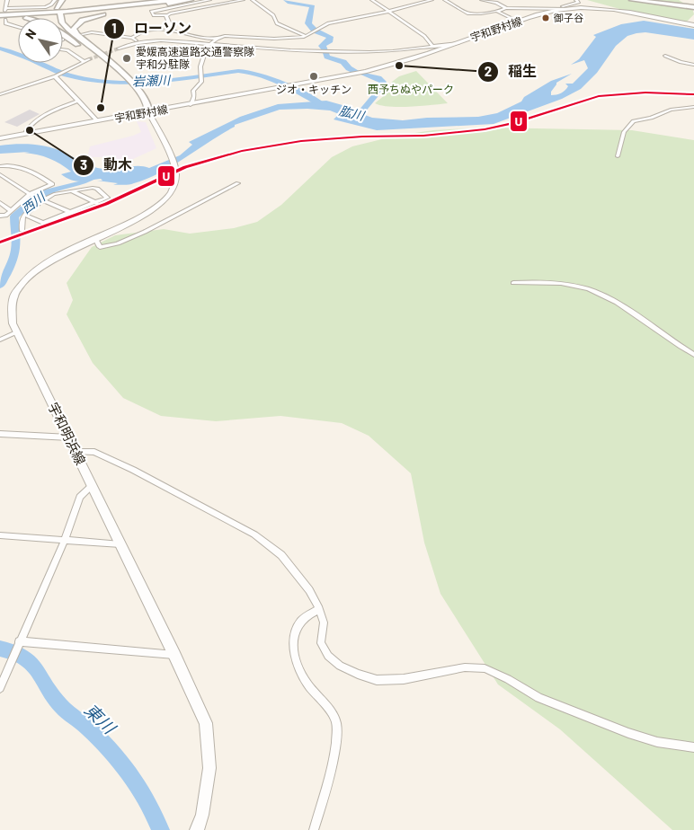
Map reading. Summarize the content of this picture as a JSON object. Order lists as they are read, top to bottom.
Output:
{
  "streets": {
    "main road": ["宇和野村線", "宇和明浜線"]
  },
  "crossings": [
    ["宇和野村線", "宇和明浜線"]
  ],
  "water": [
    "岩瀬川",
    "肱川",
    "西川",
    "東川"
  ],
  "parks": ["西予ちぬやパーク"],
  "places": [
    "御子谷",
    "愛媛高速道路交通警察隊 宇和分駐隊",
    "稲生",
    "ジオ・キッチン",
    "ローソン",
    "動木"
  ],
  "lines": ["transit line U"],
  "north": "top left"
}
